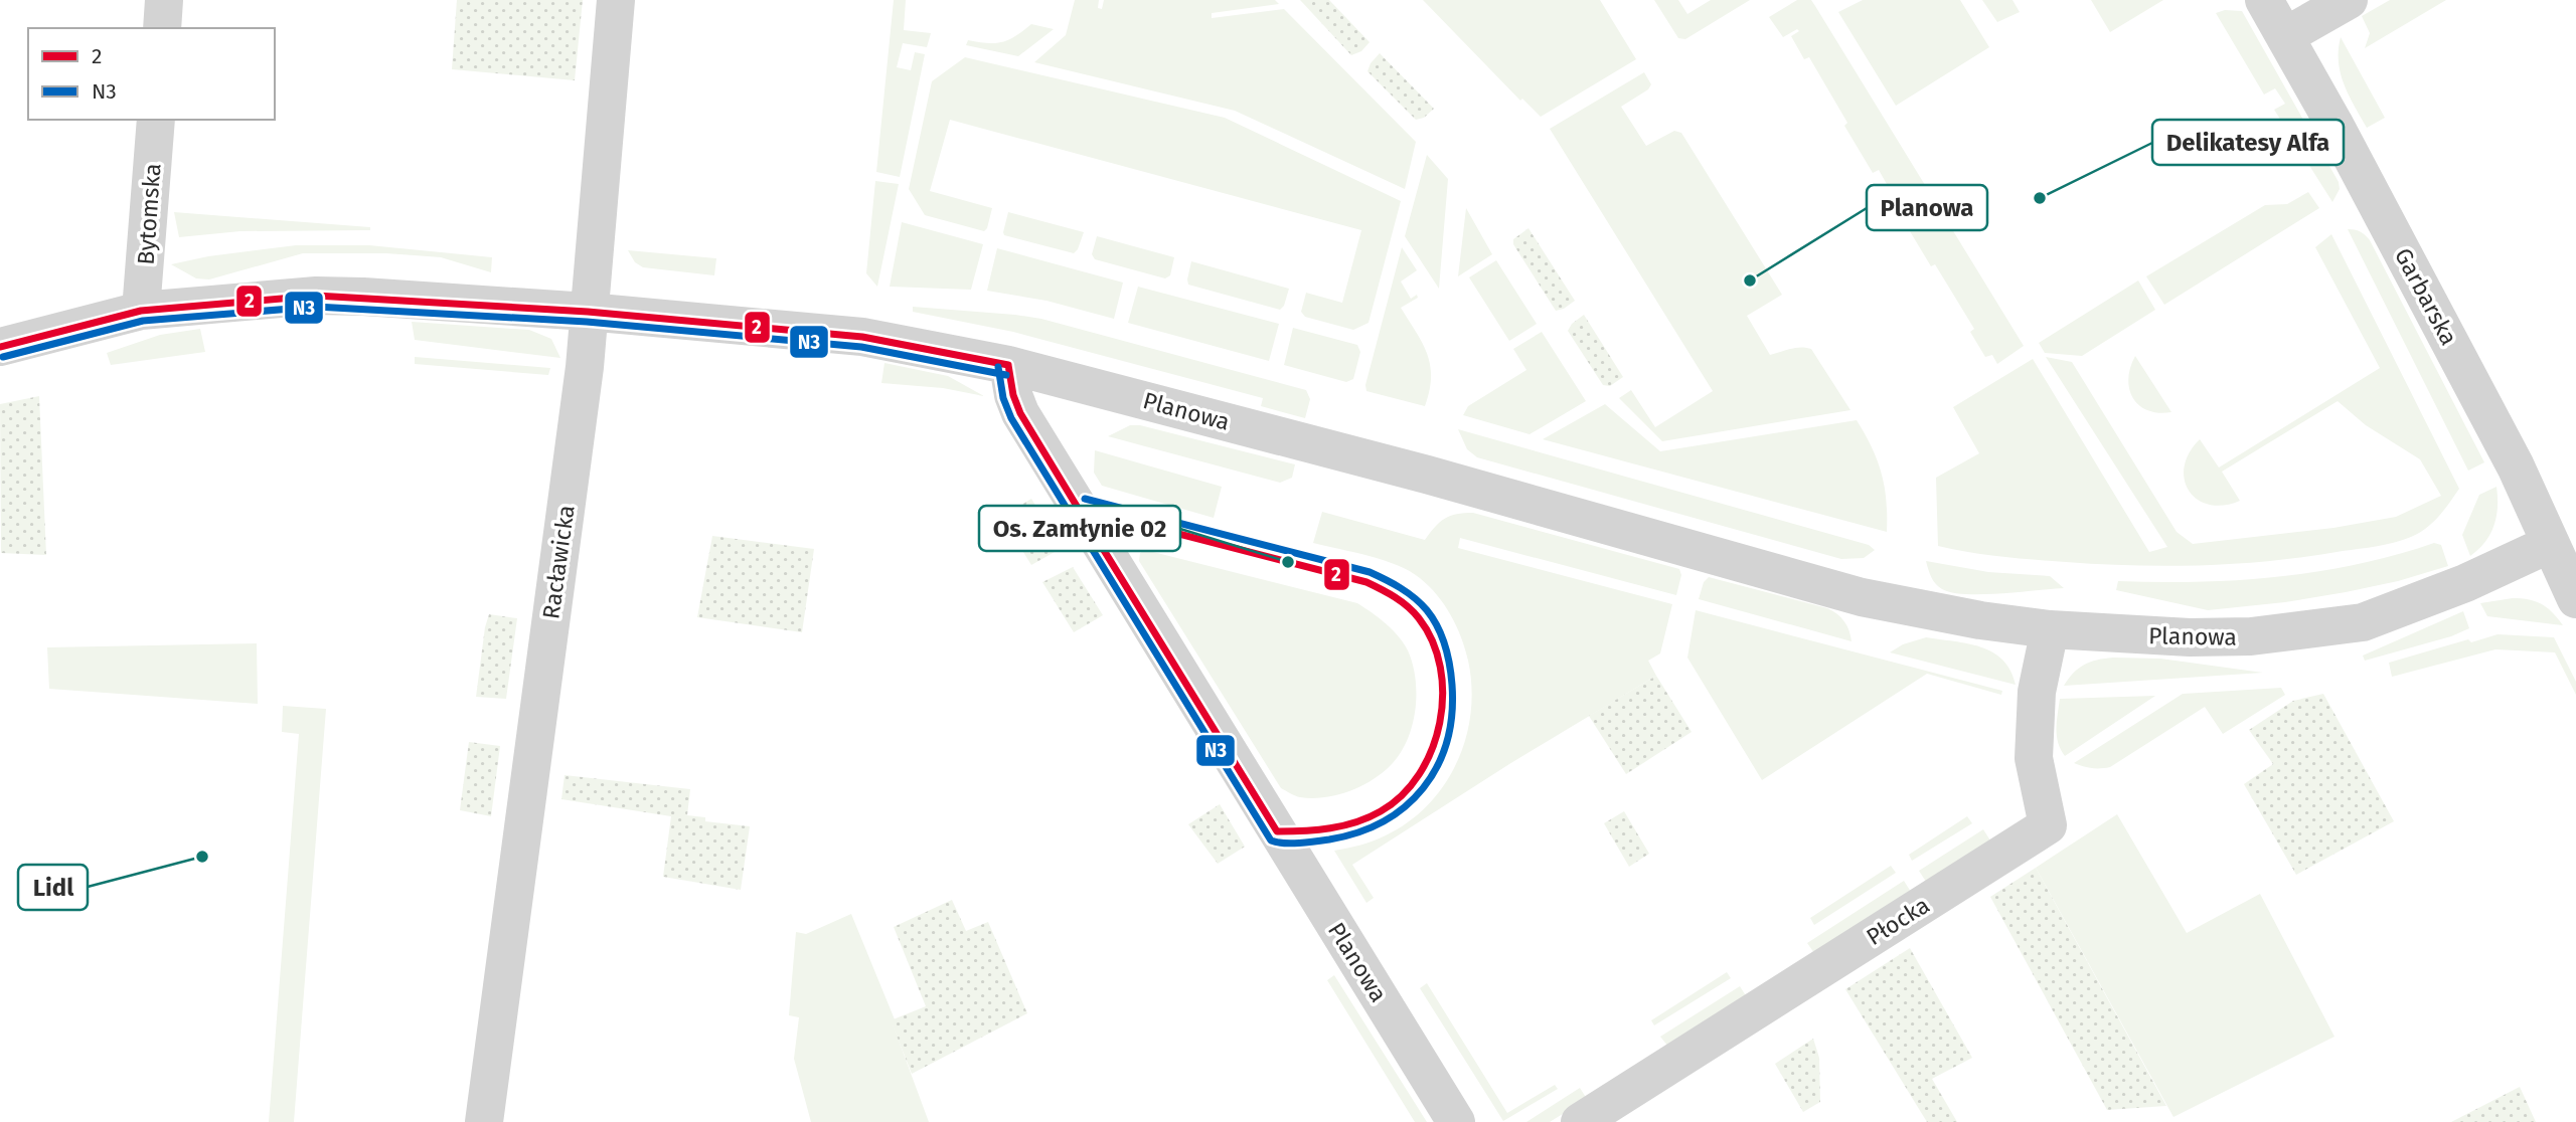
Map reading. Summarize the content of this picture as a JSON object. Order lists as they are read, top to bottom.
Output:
{
  "streets": {
    "street": [
      "Bytomska",
      "Garbarska",
      "Planowa",
      "Racławicka",
      "Płocka"
    ]
  },
  "crossings": [
    ["Bytomska", "Planowa"],
    ["Garbarska", "Planowa"],
    ["Planowa", "Racławicka"],
    ["Planowa", "Płocka"]
  ],
  "places": [
    "Delikatesy Alfa",
    "Planowa",
    "Os. Zamłynie 02",
    "Lidl"
  ],
  "lines": ["transit line 2", "transit line N3"],
  "legend": ["2", "N3"]
}
